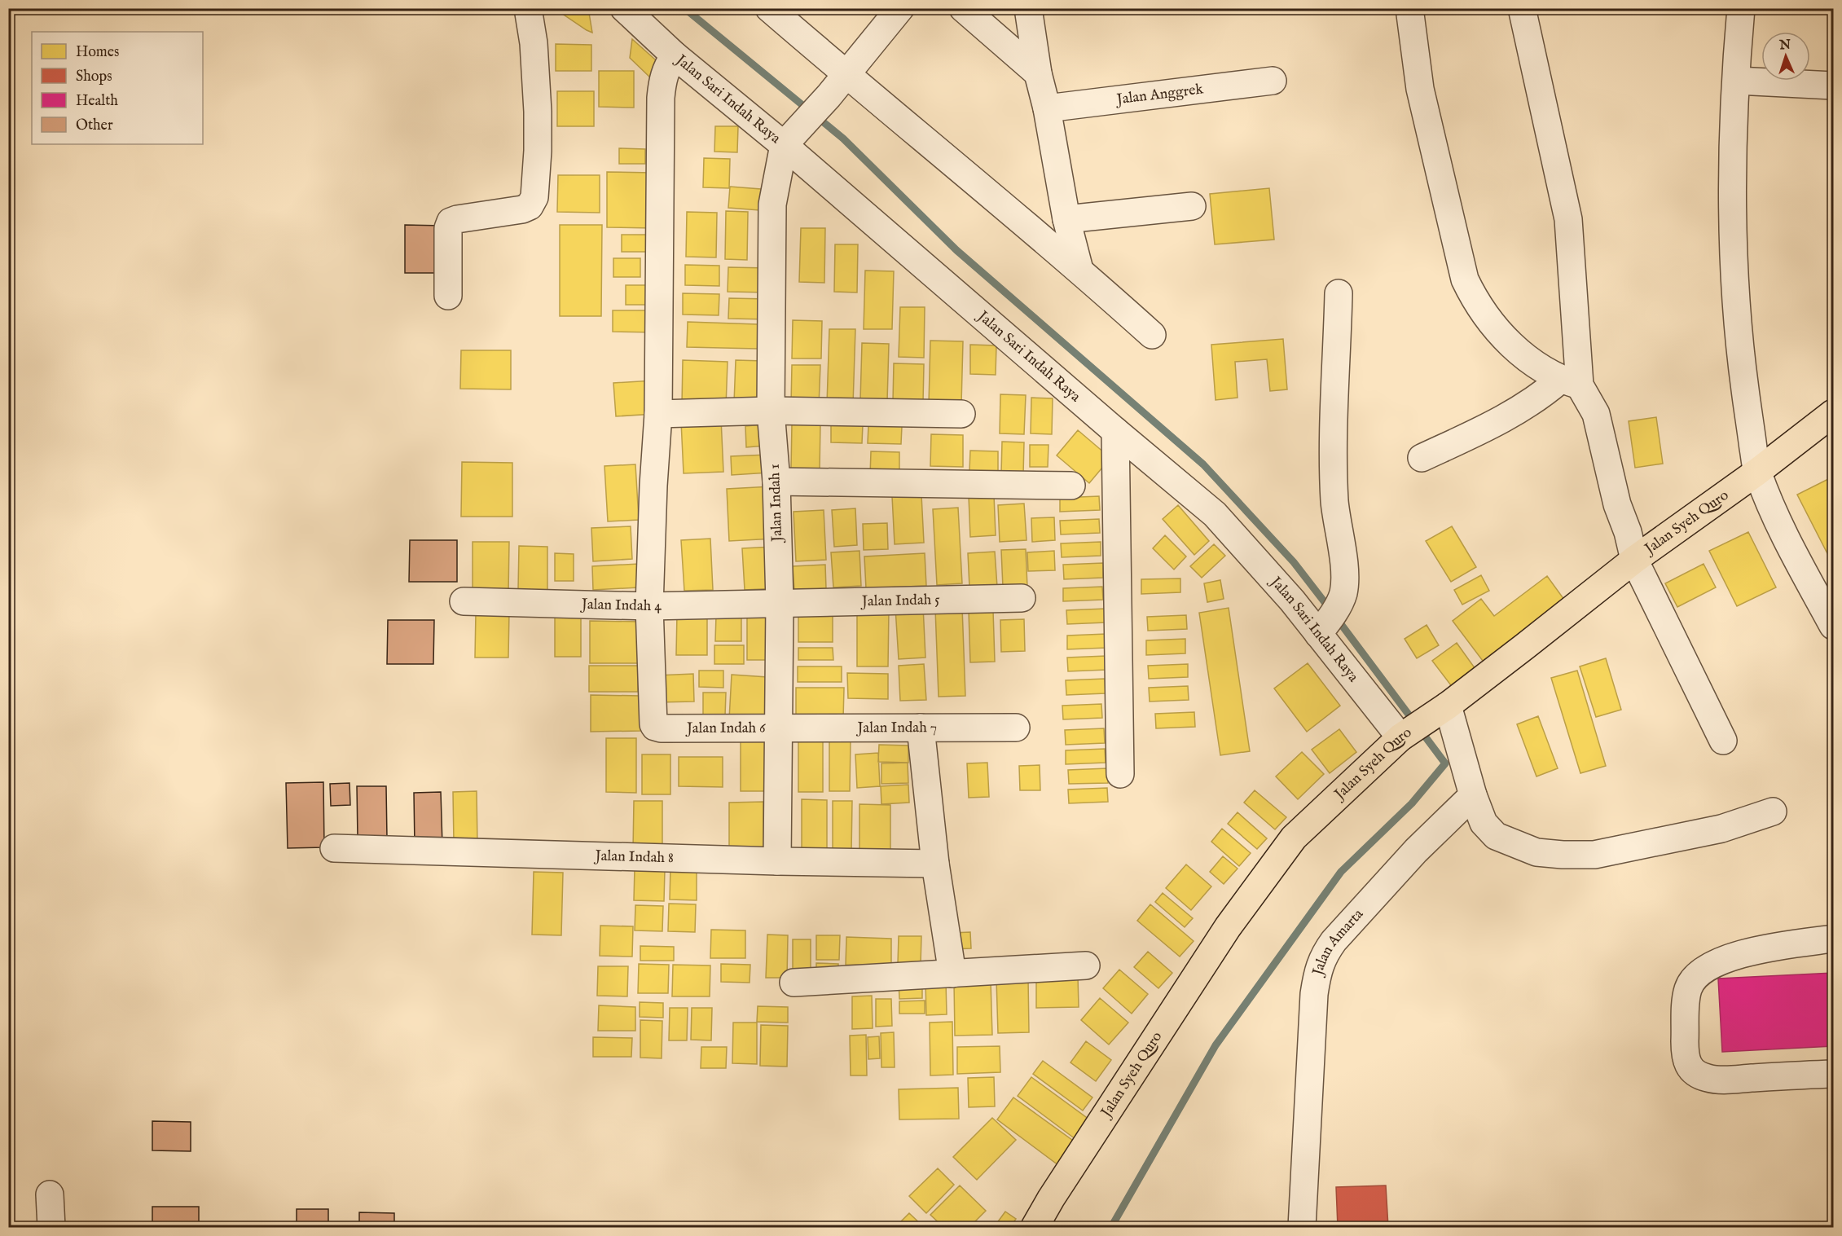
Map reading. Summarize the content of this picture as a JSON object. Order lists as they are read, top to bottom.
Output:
{
  "streets": {
    "main road": ["Jalan Syeh Quro"],
    "street": [
      "Jalan Anggrek",
      "Jalan Sari Indah Raya",
      "Jalan Indah 1",
      "Jalan Indah 5",
      "Jalan Indah 4",
      "Jalan Indah 7",
      "Jalan Indah 6",
      "Jalan Indah 8",
      "Jalan Amarta"
    ]
  },
  "crossings": [
    ["Jalan Sari Indah Raya", "Jalan Indah 1"],
    ["Jalan Sari Indah Raya", "Jalan Syeh Quro"],
    ["Jalan Indah 1", "Jalan Indah 5"],
    ["Jalan Indah 1", "Jalan Indah 4"],
    ["Jalan Indah 1", "Jalan Indah 7"],
    ["Jalan Indah 1", "Jalan Indah 6"],
    ["Jalan Indah 1", "Jalan Indah 8"],
    ["Jalan Indah 5", "Jalan Indah 4"],
    ["Jalan Indah 4", "Jalan Indah 6"],
    ["Jalan Indah 7", "Jalan Indah 6"]
  ],
  "legend": [
    "Homes",
    "Shops",
    "Health",
    "Other"
  ],
  "north": "top"
}
